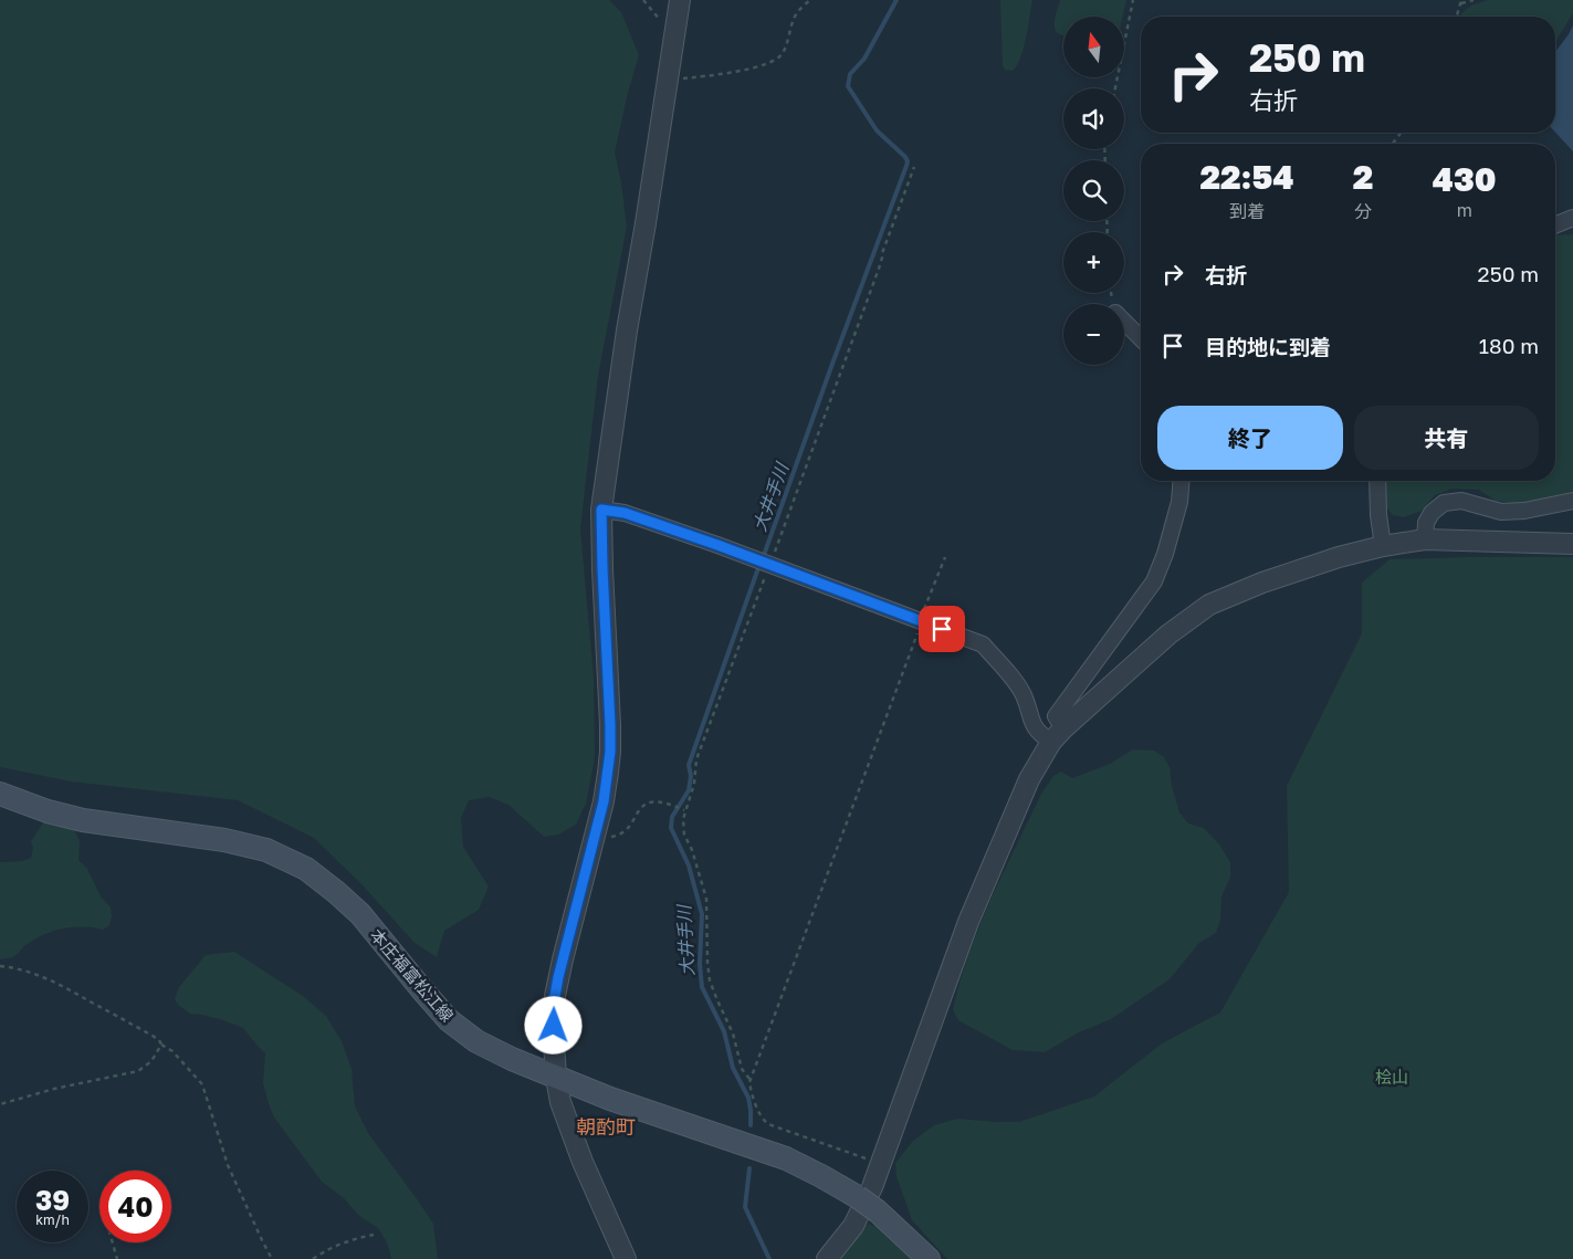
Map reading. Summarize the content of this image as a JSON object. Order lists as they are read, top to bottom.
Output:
{
  "streets": {
    "main road": ["本庄福富松江線"]
  },
  "districts": ["朝酌町"],
  "water": ["大井手川"],
  "parks": ["桧山"],
  "north": "top",
  "page": {
    "map_buttons": ["+", "−"],
    "turn": ["250 m", "右折"],
    "eta": [
      "22:54",
      "到着",
      "2",
      "分",
      "430",
      "m"
    ],
    "list": [
      {
        "name": "右折",
        "value": "250 m"
      },
      {
        "name": "目的地に到着",
        "value": "180 m"
      }
    ],
    "buttons": ["終了", "共有"],
    "speed": "39 km/h",
    "limit": "40"
  }
}
